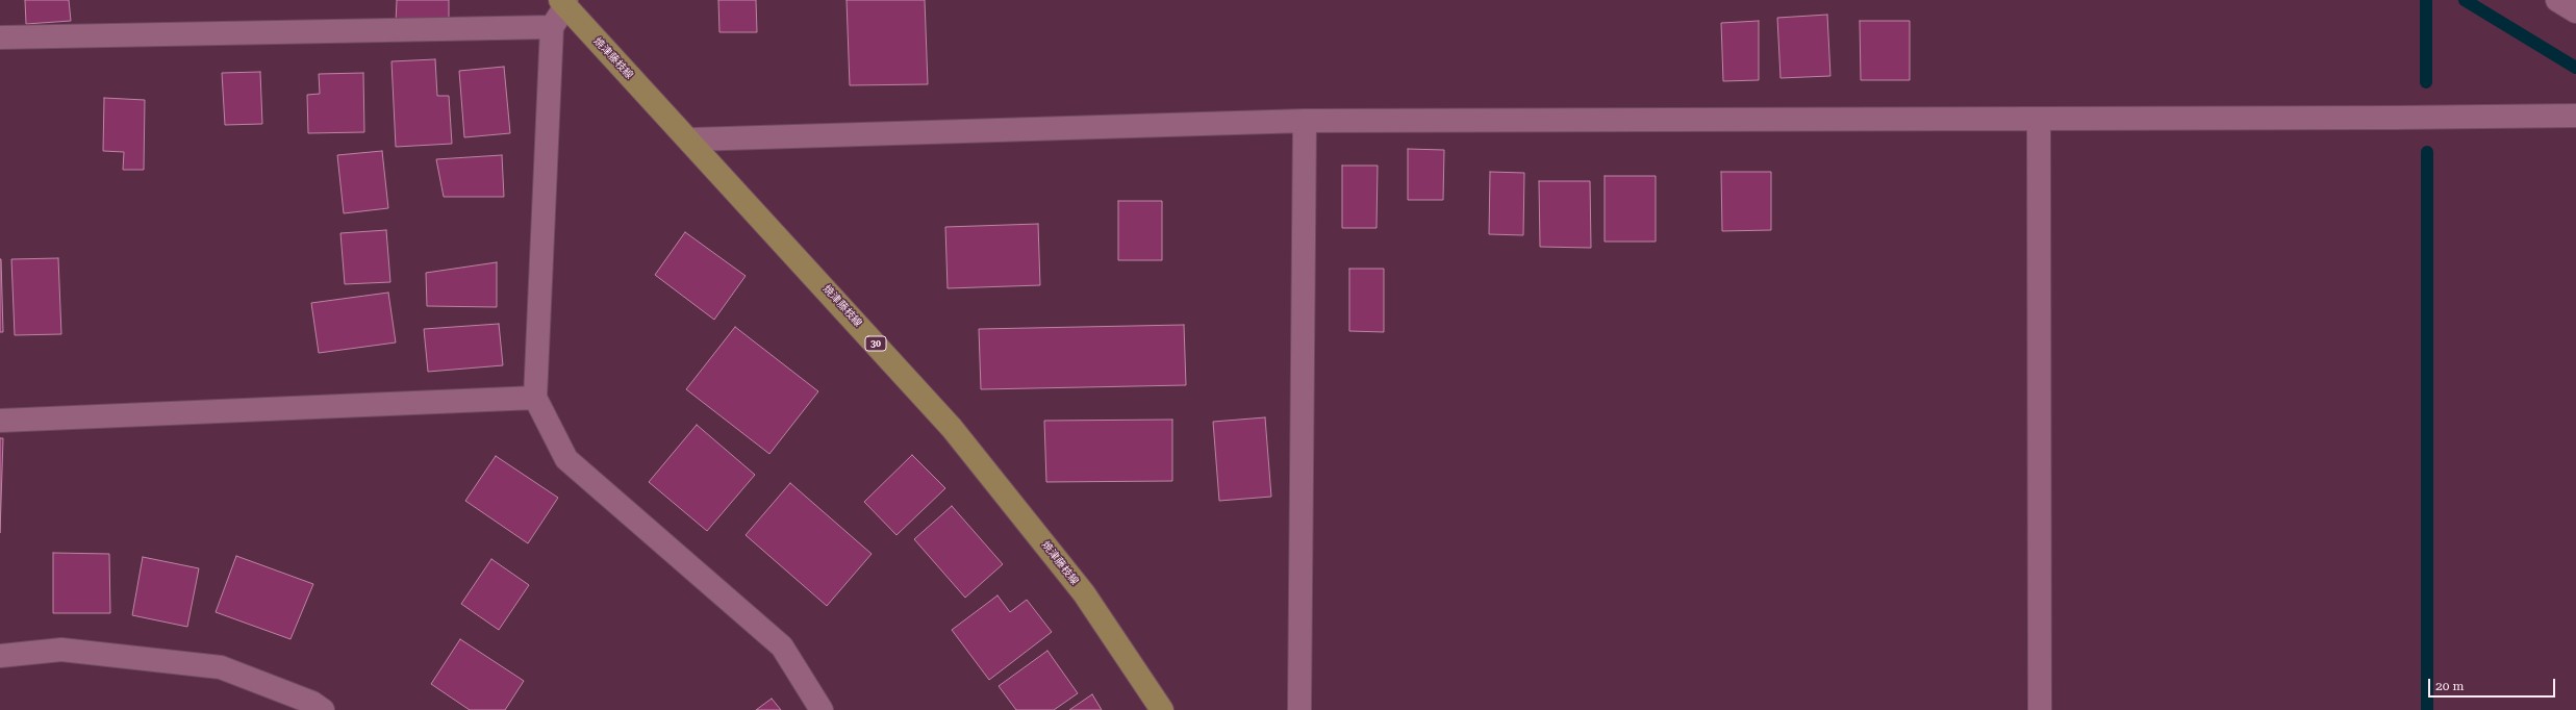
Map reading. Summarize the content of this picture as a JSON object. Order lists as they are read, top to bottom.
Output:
{
  "streets": {
    "main road": ["焼津藤枝線", "30"]
  },
  "scale_bar": "20 m"
}
